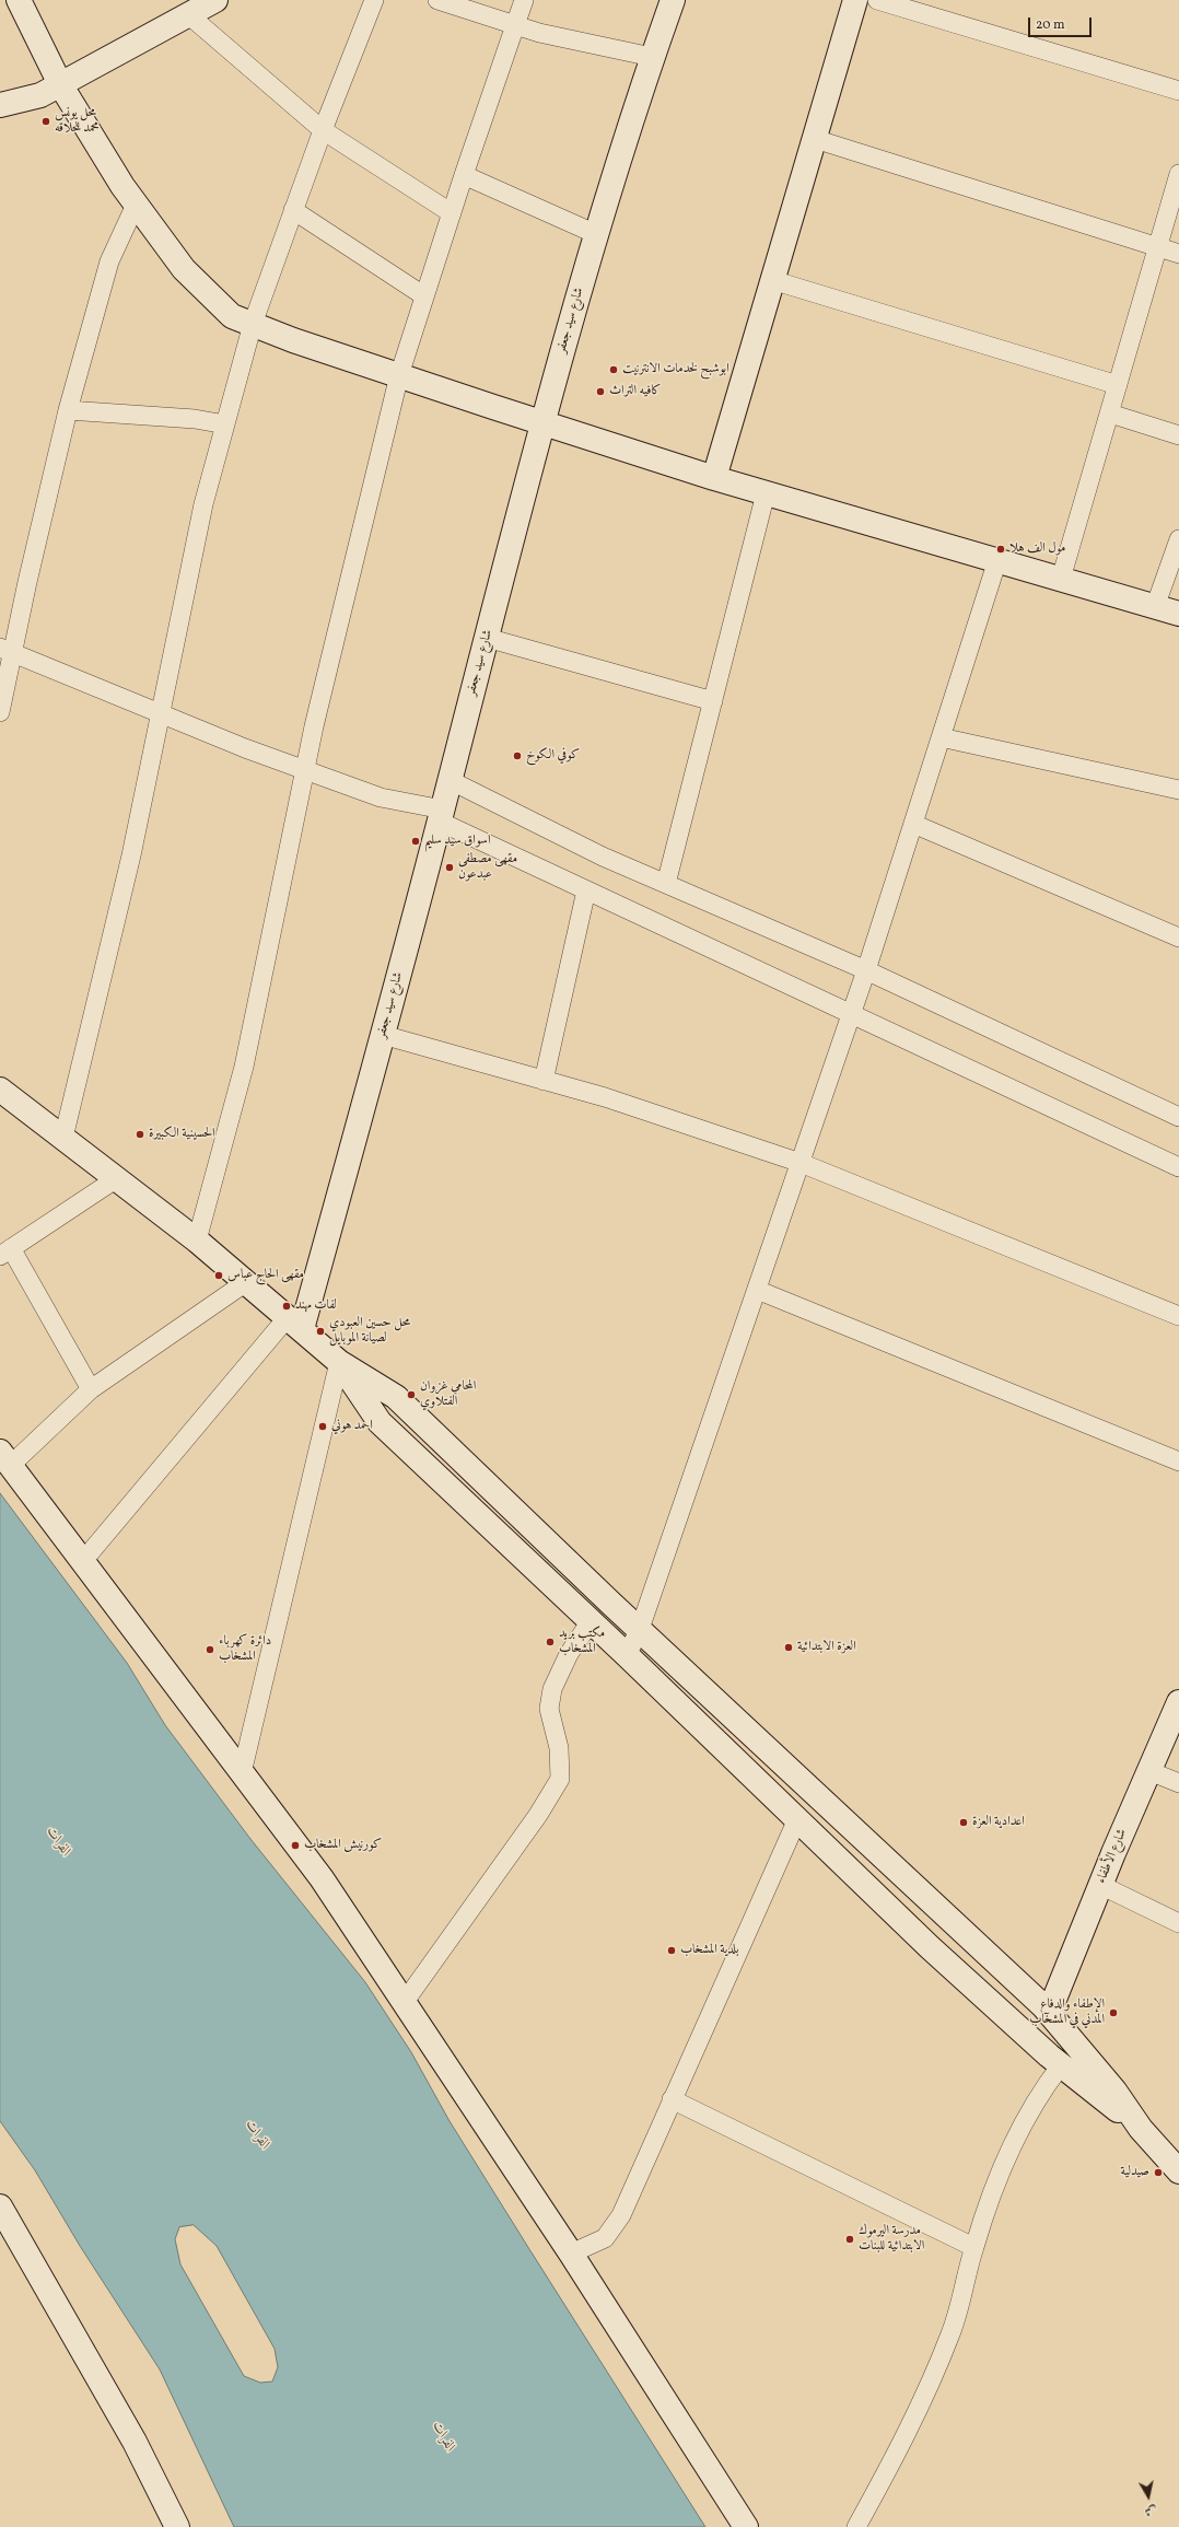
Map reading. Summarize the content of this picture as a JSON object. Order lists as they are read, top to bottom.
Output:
{
  "streets": {
    "street": ["شارع سيد جعفر", "شارع الأطفاء"]
  },
  "water": ["الفرات"],
  "places": [
    "محل يونس محمد للحلاقه",
    "ابوشبح لخدمات الانترنيت",
    "كافيه التراث",
    "مول الف هلا",
    "كوفي الكوخ",
    "اسواق سيد سليم",
    "مقهى مصطفى عبدعون",
    "الحسينية الكبيرة",
    "مقهى الحاج عباس",
    "لفات مهند",
    "محل حسين العبودي لصيانة الموبايل",
    "المحامي غزوان الفتلاوي",
    "احمد هوني",
    "مكتب بريد المشخاب",
    "العزة الابتدائية",
    "دائرة كهرباء المشخاب",
    "اعدادية العزة",
    "كورنيش المشخاب",
    "بلدية المشخاب",
    "الإطفاء والدفاع المدني في المشخاب",
    "صيدلية",
    "مدرسة اليرموك الابتدائية للبنات"
  ],
  "scale_bar": "20 m",
  "north": "bottom"
}
